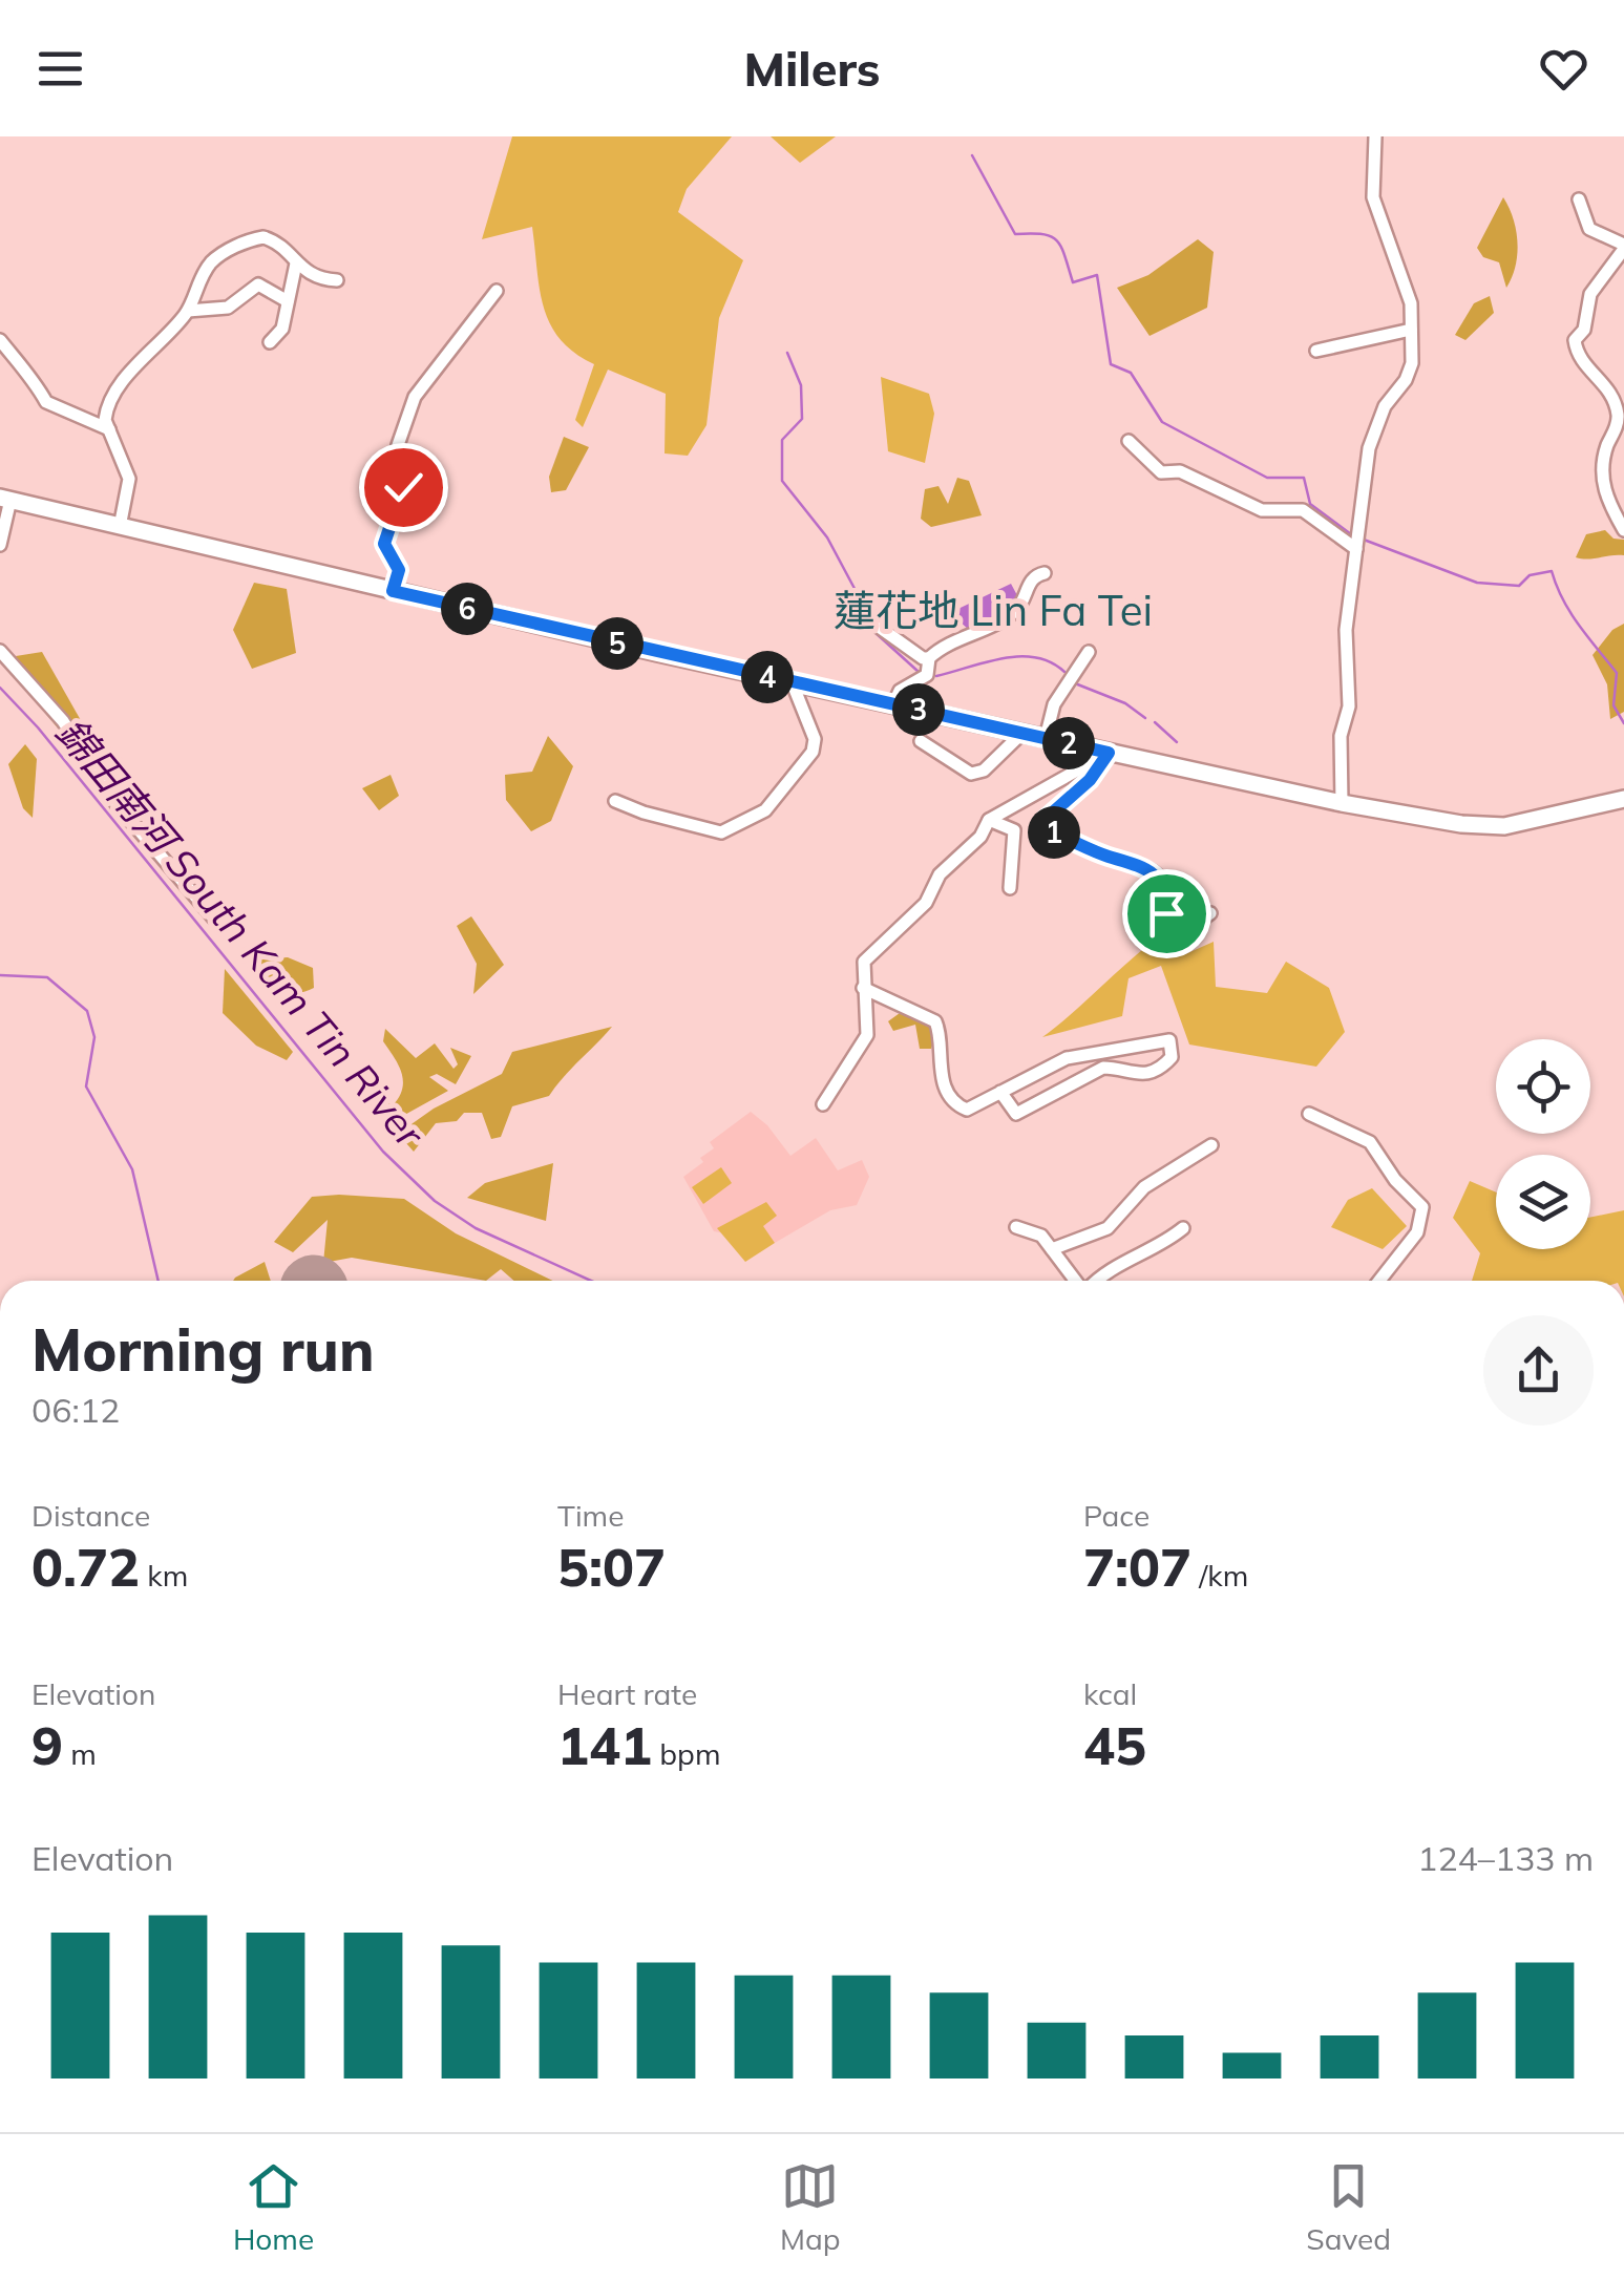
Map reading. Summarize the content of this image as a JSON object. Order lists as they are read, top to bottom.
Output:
{
  "districts": ["蓮花地 Lin Fa Tei"],
  "water": ["錦田南河 South Kam Tin River"],
  "page": {
    "header": "Milers",
    "pins": [
      "6",
      "5",
      "4",
      "3",
      "2",
      "1"
    ],
    "heading": ["Morning run", "06:12"],
    "stats": [
      ["Distance", "0.72 km"],
      ["Time", "5:07"],
      ["Pace", "7:07 /km"],
      ["Elevation", "9 m"],
      ["Heart rate", "141 bpm"],
      ["kcal", "45"]
    ],
    "chart": ["Elevation", "124–133 m"],
    "tabs": ["Home", "Map", "Saved"]
  }
}
